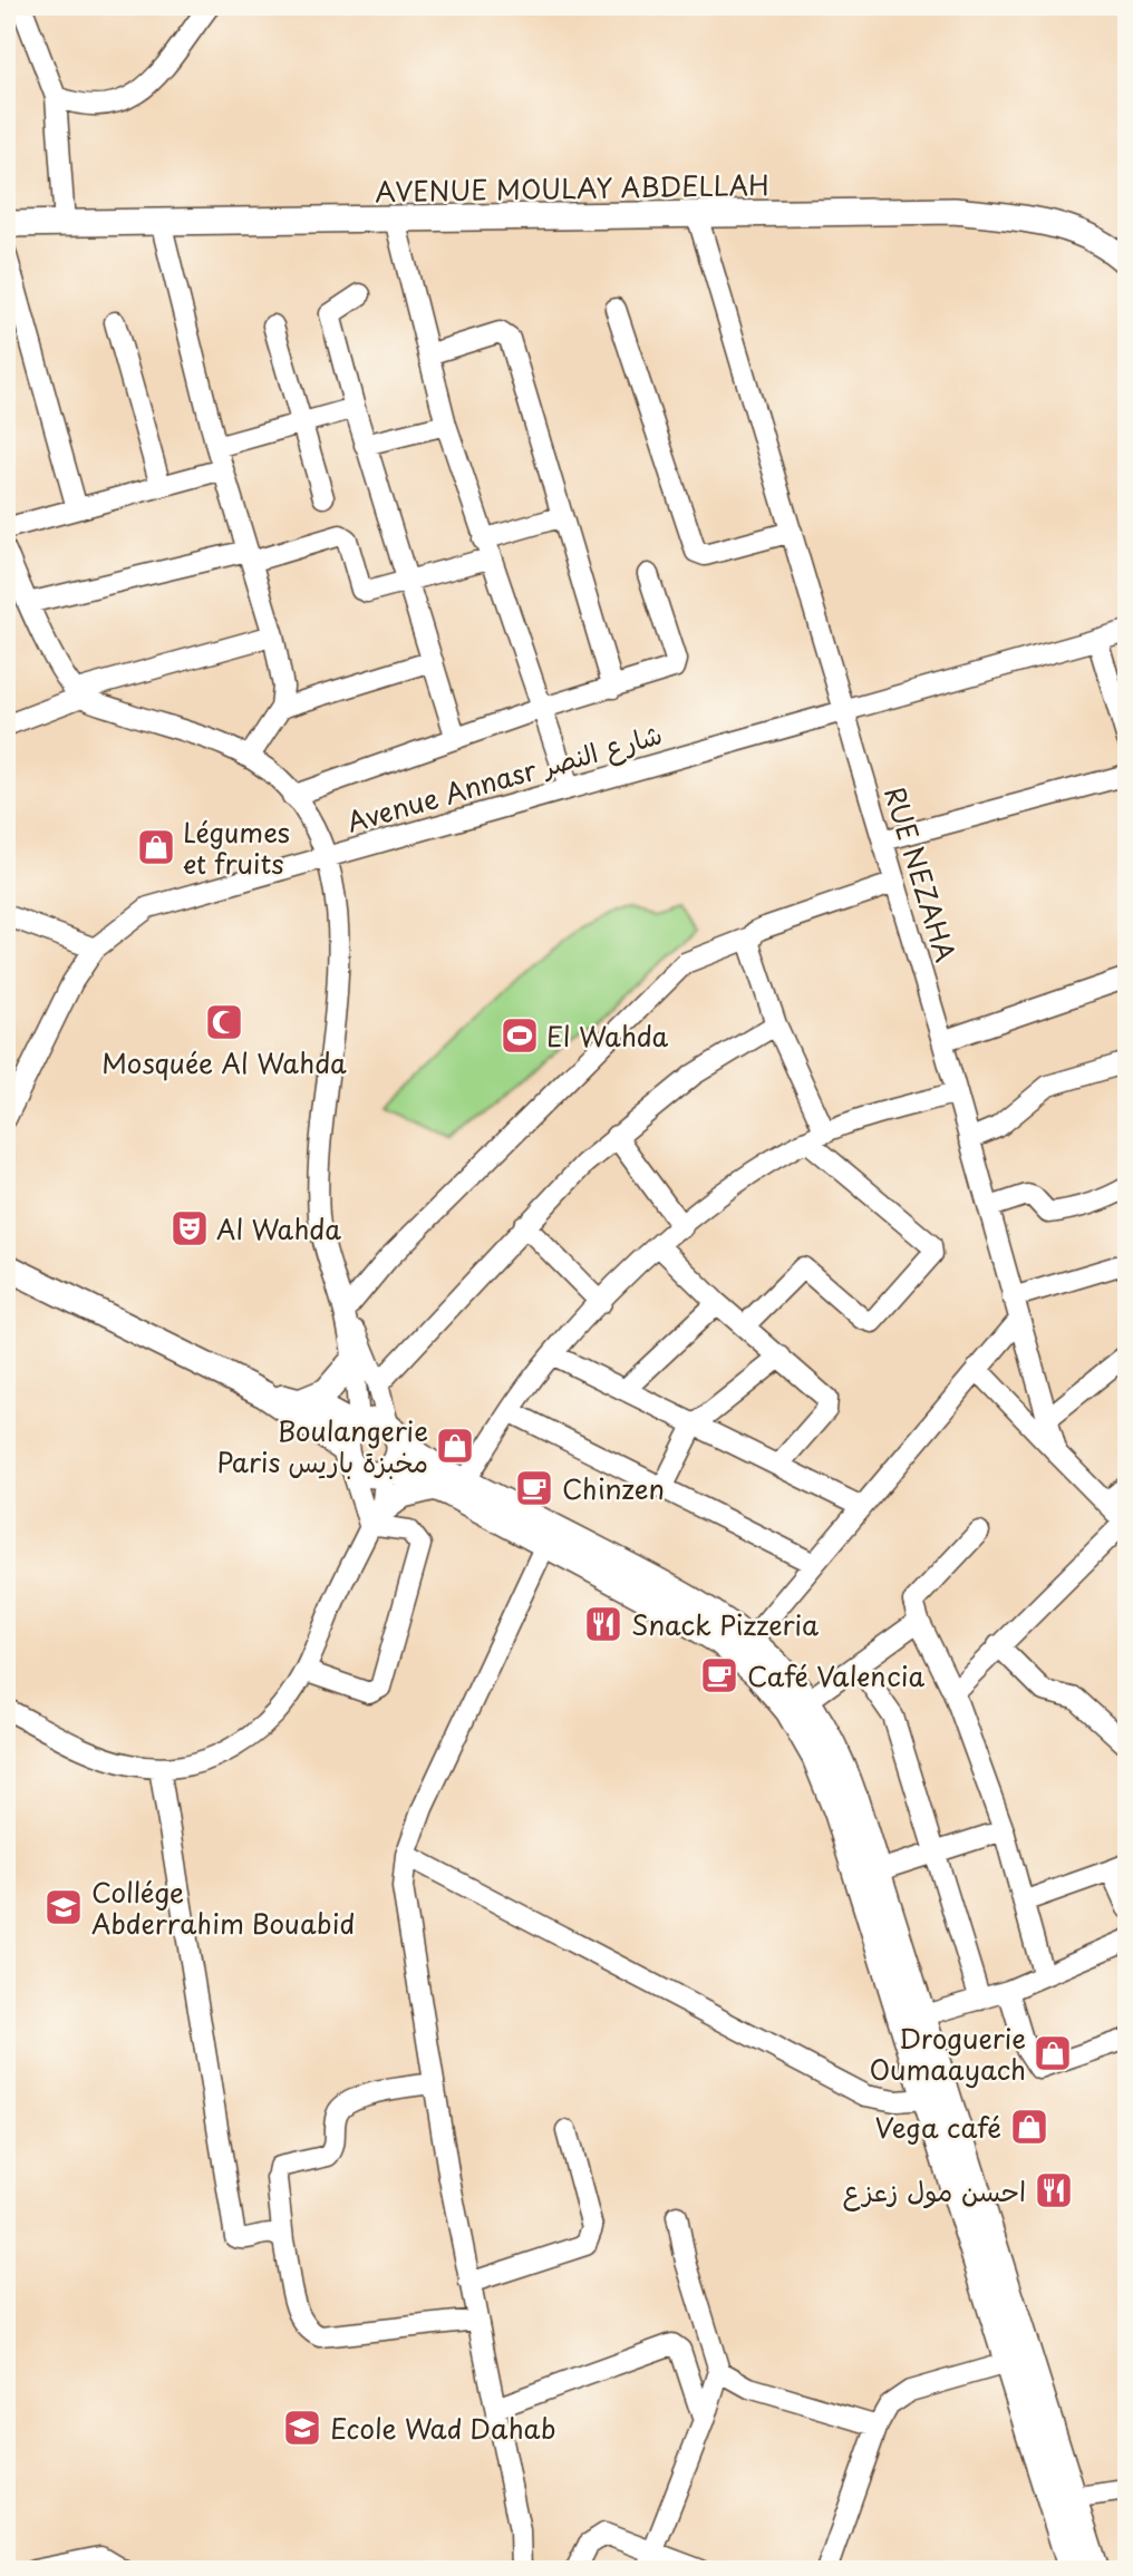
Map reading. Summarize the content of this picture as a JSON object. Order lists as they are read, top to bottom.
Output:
{
  "streets": {
    "main road": ["AVENUE MOULAY ABDELLAH"],
    "street": ["Avenue Annasr شارع النصر", "RUE NEZAHA"]
  },
  "crossings": [
    ["AVENUE MOULAY ABDELLAH", "RUE NEZAHA"],
    ["Avenue Annasr شارع النصر", "RUE NEZAHA"]
  ],
  "places": {
    "shop": [
      "Légumes et fruits",
      "Boulangerie Paris مخبزة باريس",
      "Droguerie Oumaayach",
      "Vega café"
    ],
    "mosque": ["Mosquée Al Wahda"],
    "sports": ["El Wahda"],
    "theatre": ["Al Wahda"],
    "cafe": ["Chinzen", "Café Valencia"],
    "restaurant": ["Snack Pizzeria", "احسن مول زعزع"],
    "school or university": ["Collége Abderrahim Bouabid", "Ecole Wad Dahab"]
  }
}
